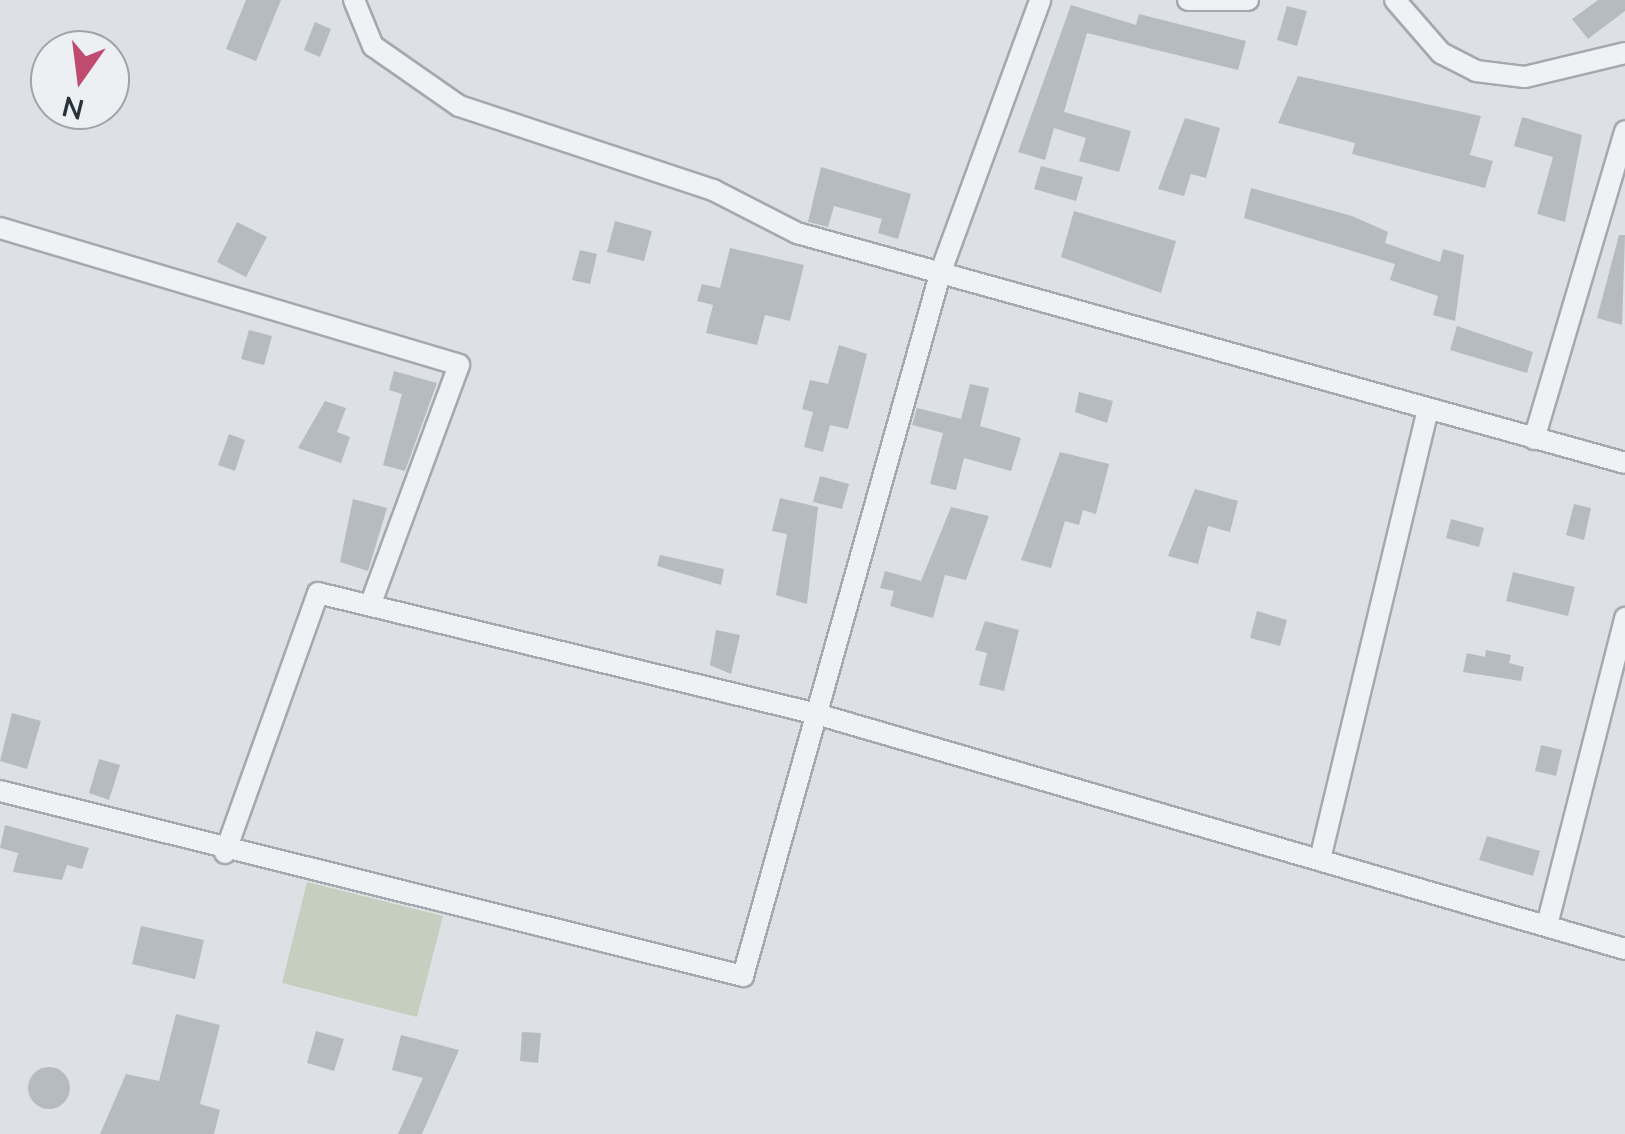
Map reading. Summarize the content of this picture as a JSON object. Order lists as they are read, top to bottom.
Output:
{
  "north": "bottom"
}
